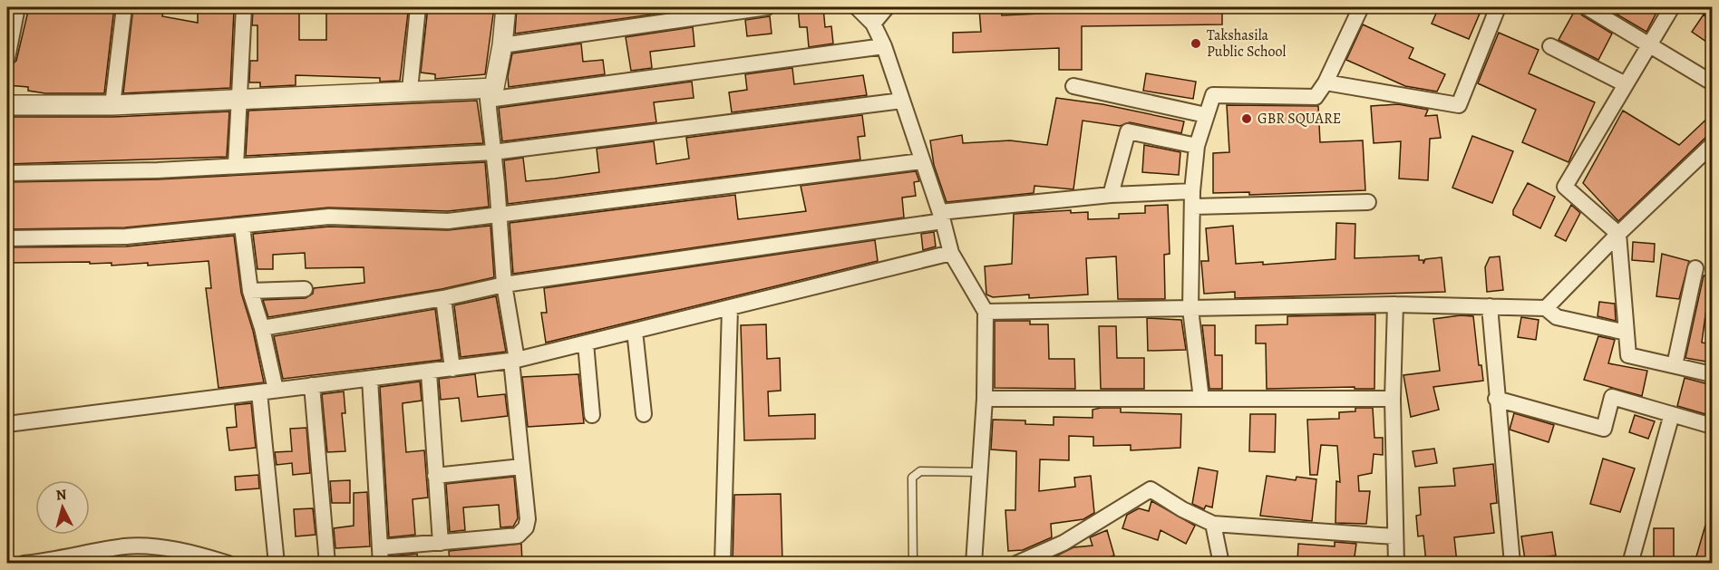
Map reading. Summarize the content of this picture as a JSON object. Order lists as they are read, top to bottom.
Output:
{
  "places": ["Takshasila Public School", "GBR SQUARE"],
  "north": "top"
}
